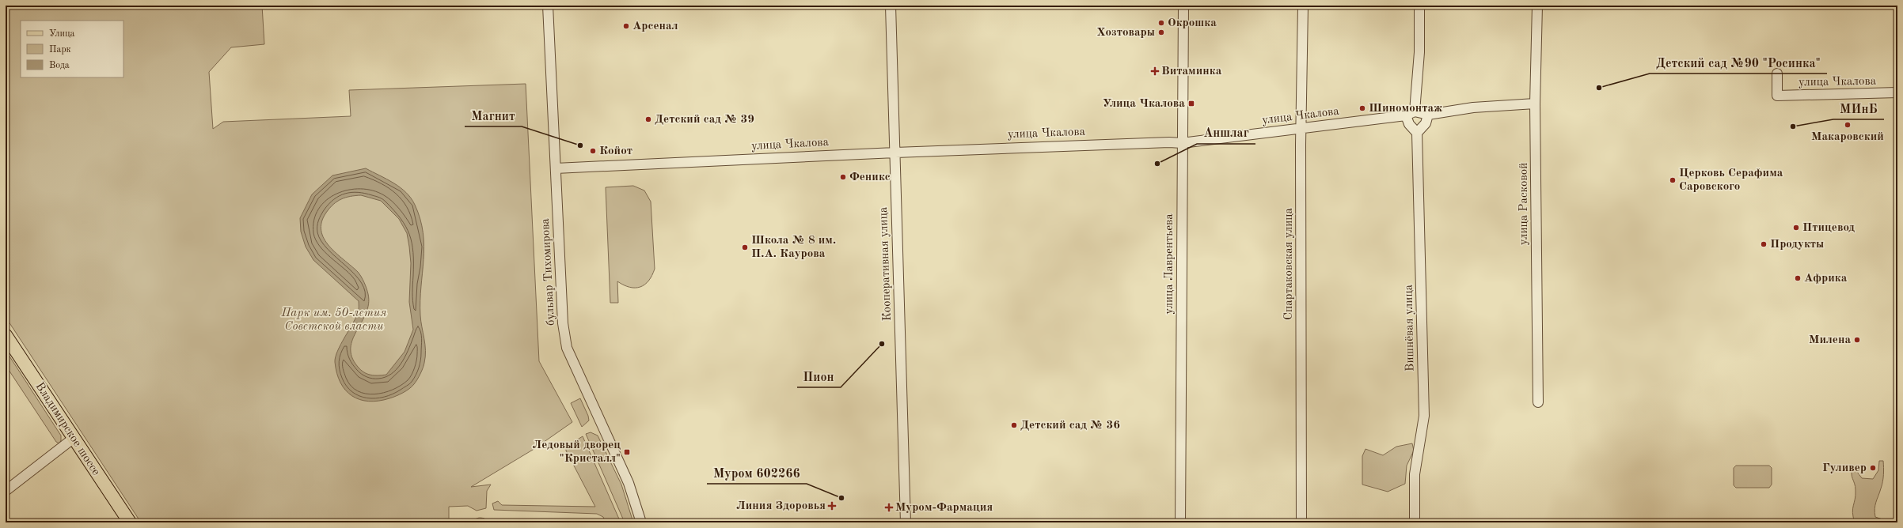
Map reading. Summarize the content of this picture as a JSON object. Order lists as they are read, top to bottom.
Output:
{
  "streets": {
    "main road": ["Владимирское шоссе"],
    "street": [
      "улица Чкалова",
      "улица Расковой",
      "Кооперативная улица",
      "улица Лаврентьева",
      "Спартаковская улица",
      "бульвар Тихомирова",
      "Вишнёвая улица"
    ]
  },
  "crossings": [
    ["улица Чкалова", "улица Расковой"],
    ["улица Чкалова", "Кооперативная улица"],
    ["улица Чкалова", "улица Лаврентьева"],
    ["улица Чкалова", "Спартаковская улица"],
    ["улица Чкалова", "бульвар Тихомирова"]
  ],
  "parks": ["Парк им. 50-летия Советской власти"],
  "places": {
    "other": [
      "Окрошка",
      "Арсенал",
      "Хозтовары",
      "Детский сад №90 \"Росинка\"",
      "Шиномонтаж",
      "Детский сад № 39",
      "Макаровский",
      "МИнБ",
      "Магнит",
      "Койот",
      "Аншлаг",
      "Феникс",
      "Церковь Серафима Саровского",
      "Птицевод",
      "Продукты",
      "Школа № 8 им. П.А. Каурова",
      "Африка",
      "Милена",
      "Пион",
      "Детский сад № 36",
      "Гуливер",
      "Муром 602266"
    ],
    "health": ["Витаминка", "Линия Здоровья", "Муром-Фармация"],
    "transit": ["Улица Чкалова", "Ледовый дворец \"Кристалл\""]
  },
  "legend": ["Улица", "Парк", "Вода"]
}
